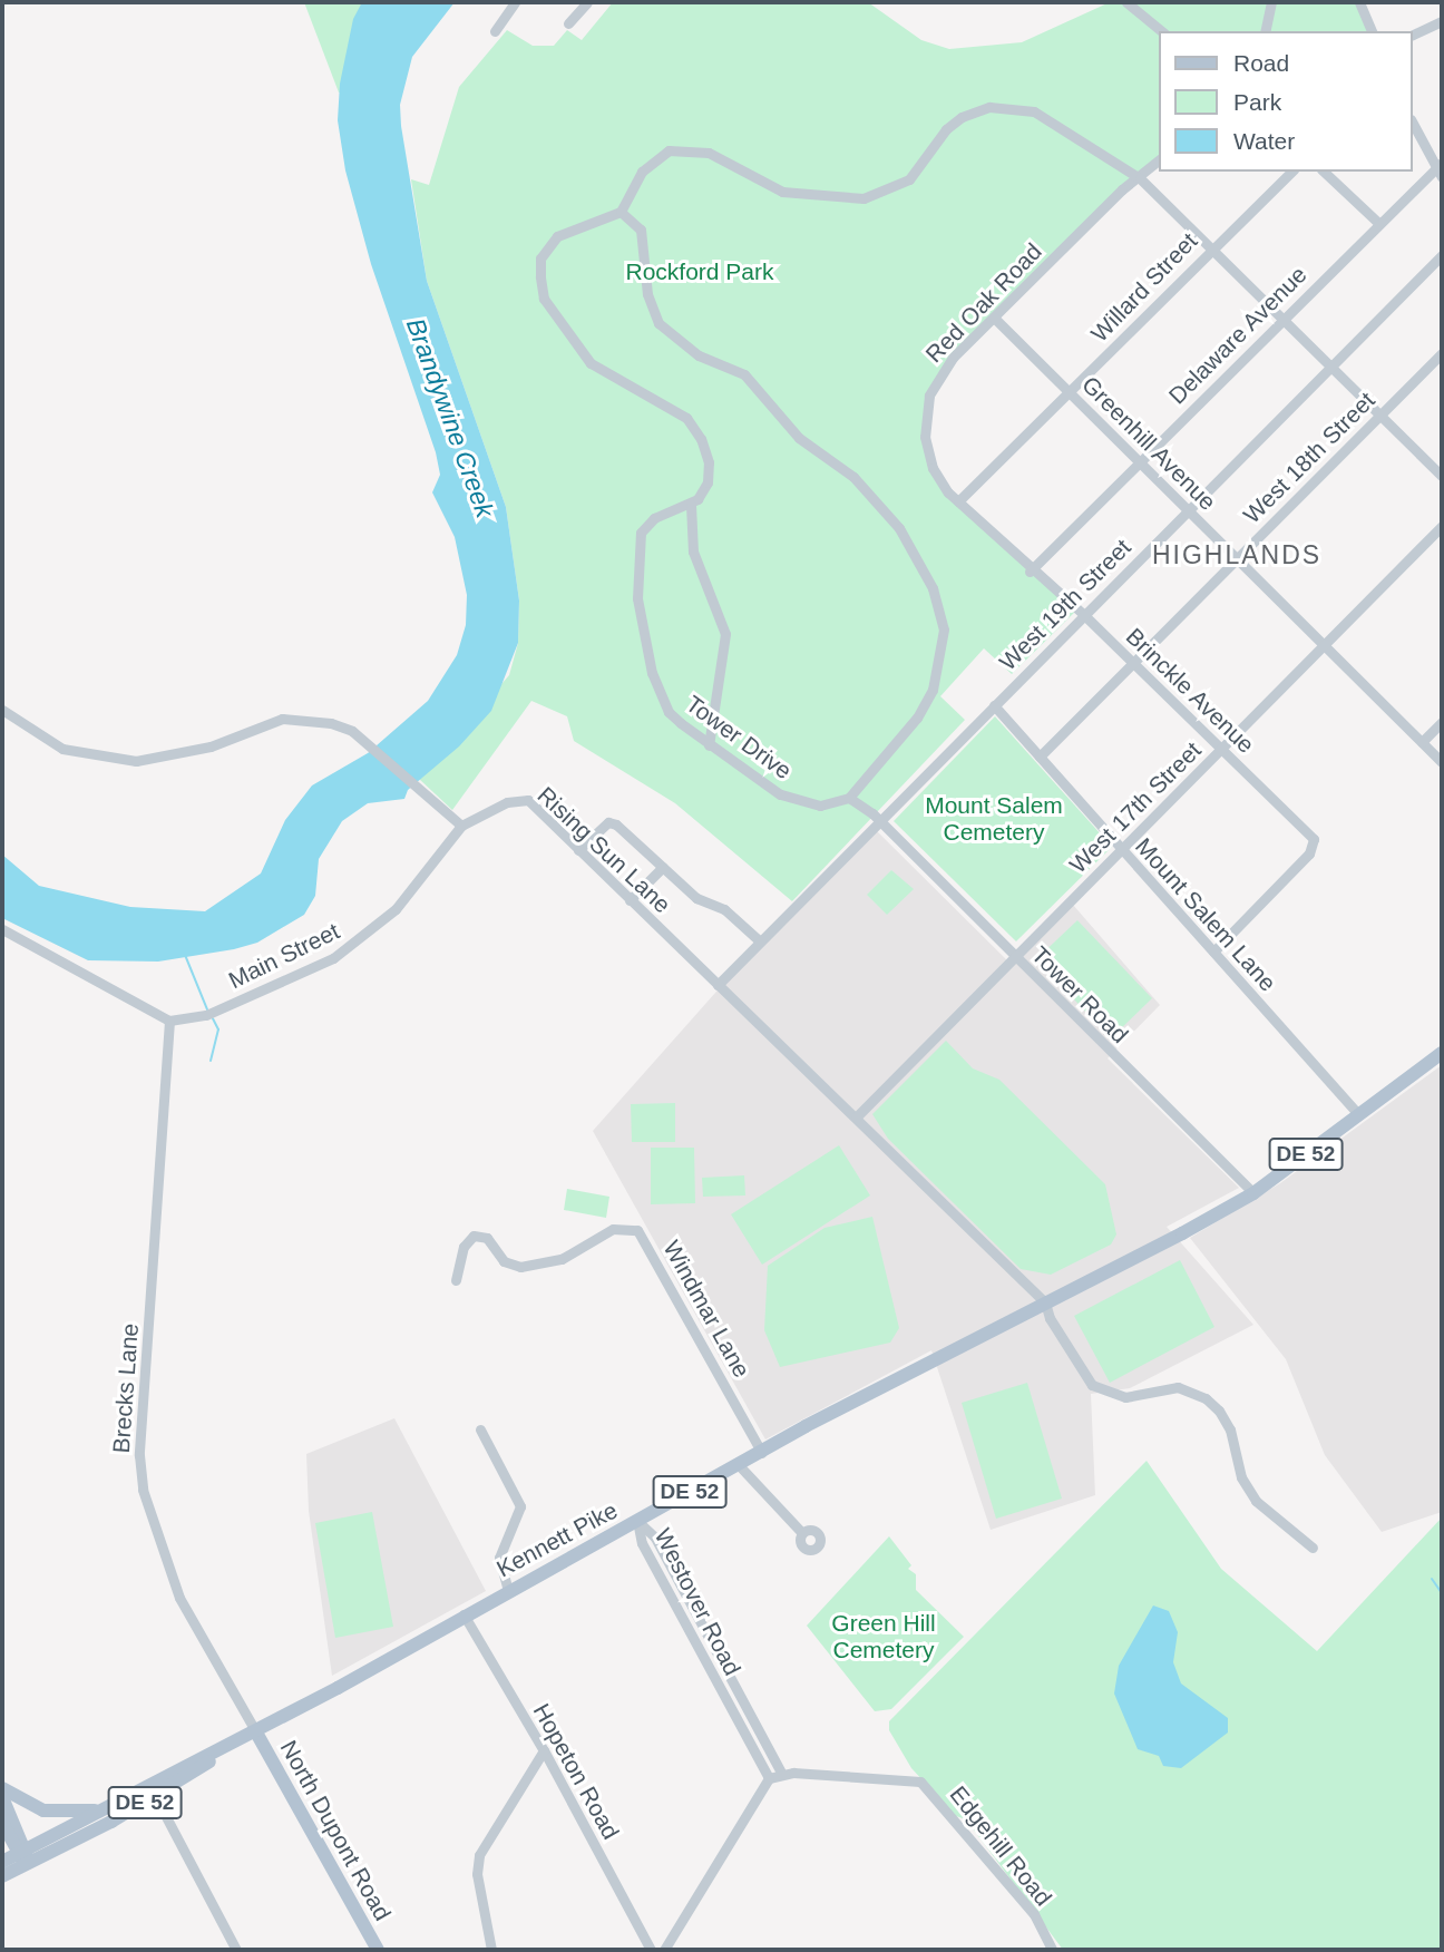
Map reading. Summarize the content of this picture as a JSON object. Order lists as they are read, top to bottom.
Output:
{
  "streets": {
    "main road": ["DE 52", "Kennett Pike", "North Dupont Road"],
    "street": [
      "Willard Street",
      "Red Oak Road",
      "Delaware Avenue",
      "Greenhill Avenue",
      "West 18th Street",
      "West 19th Street",
      "Brinckle Avenue",
      "Tower Drive",
      "West 17th Street",
      "Rising Sun Lane",
      "Mount Salem Lane",
      "Main Street",
      "Tower Road",
      "Windmar Lane",
      "Brecks Lane",
      "Westover Road",
      "Hopeton Road",
      "Edgehill Road"
    ]
  },
  "crossings": [
    ["Willard Street", "Red Oak Road"],
    ["Willard Street", "Greenhill Avenue"],
    ["Red Oak Road", "Delaware Avenue"],
    ["Red Oak Road", "Greenhill Avenue"],
    ["Red Oak Road", "Brinckle Avenue"],
    ["Delaware Avenue", "Greenhill Avenue"],
    ["Delaware Avenue", "Brinckle Avenue"],
    ["Greenhill Avenue", "West 18th Street"],
    ["Greenhill Avenue", "West 19th Street"],
    ["Greenhill Avenue", "West 17th Street"],
    ["West 18th Street", "Brinckle Avenue"],
    ["West 18th Street", "Mount Salem Lane"],
    ["West 19th Street", "Brinckle Avenue"],
    ["West 19th Street", "Rising Sun Lane"],
    ["West 19th Street", "Mount Salem Lane"],
    ["West 19th Street", "Tower Road"],
    ["Brinckle Avenue", "West 17th Street"],
    ["Brinckle Avenue", "Mount Salem Lane"],
    ["West 17th Street", "Rising Sun Lane"],
    ["West 17th Street", "Mount Salem Lane"],
    ["West 17th Street", "Tower Road"],
    ["Rising Sun Lane", "Main Street"],
    ["Rising Sun Lane", "DE 52"],
    ["Rising Sun Lane", "Kennett Pike"],
    ["Mount Salem Lane", "DE 52"],
    ["Main Street", "Brecks Lane"],
    ["Tower Road", "DE 52"],
    ["DE 52", "Kennett Pike"],
    ["Windmar Lane", "Kennett Pike"],
    ["Brecks Lane", "Kennett Pike"],
    ["Brecks Lane", "North Dupont Road"],
    ["Kennett Pike", "Westover Road"],
    ["Kennett Pike", "Hopeton Road"],
    ["Kennett Pike", "North Dupont Road"],
    ["Westover Road", "Edgehill Road"]
  ],
  "districts": ["HIGHLANDS"],
  "water": ["Brandywine Creek"],
  "parks": ["Rockford Park", "Mount Salem Cemetery", "Green Hill Cemetery"],
  "legend": ["Road", "Park", "Water"]
}
